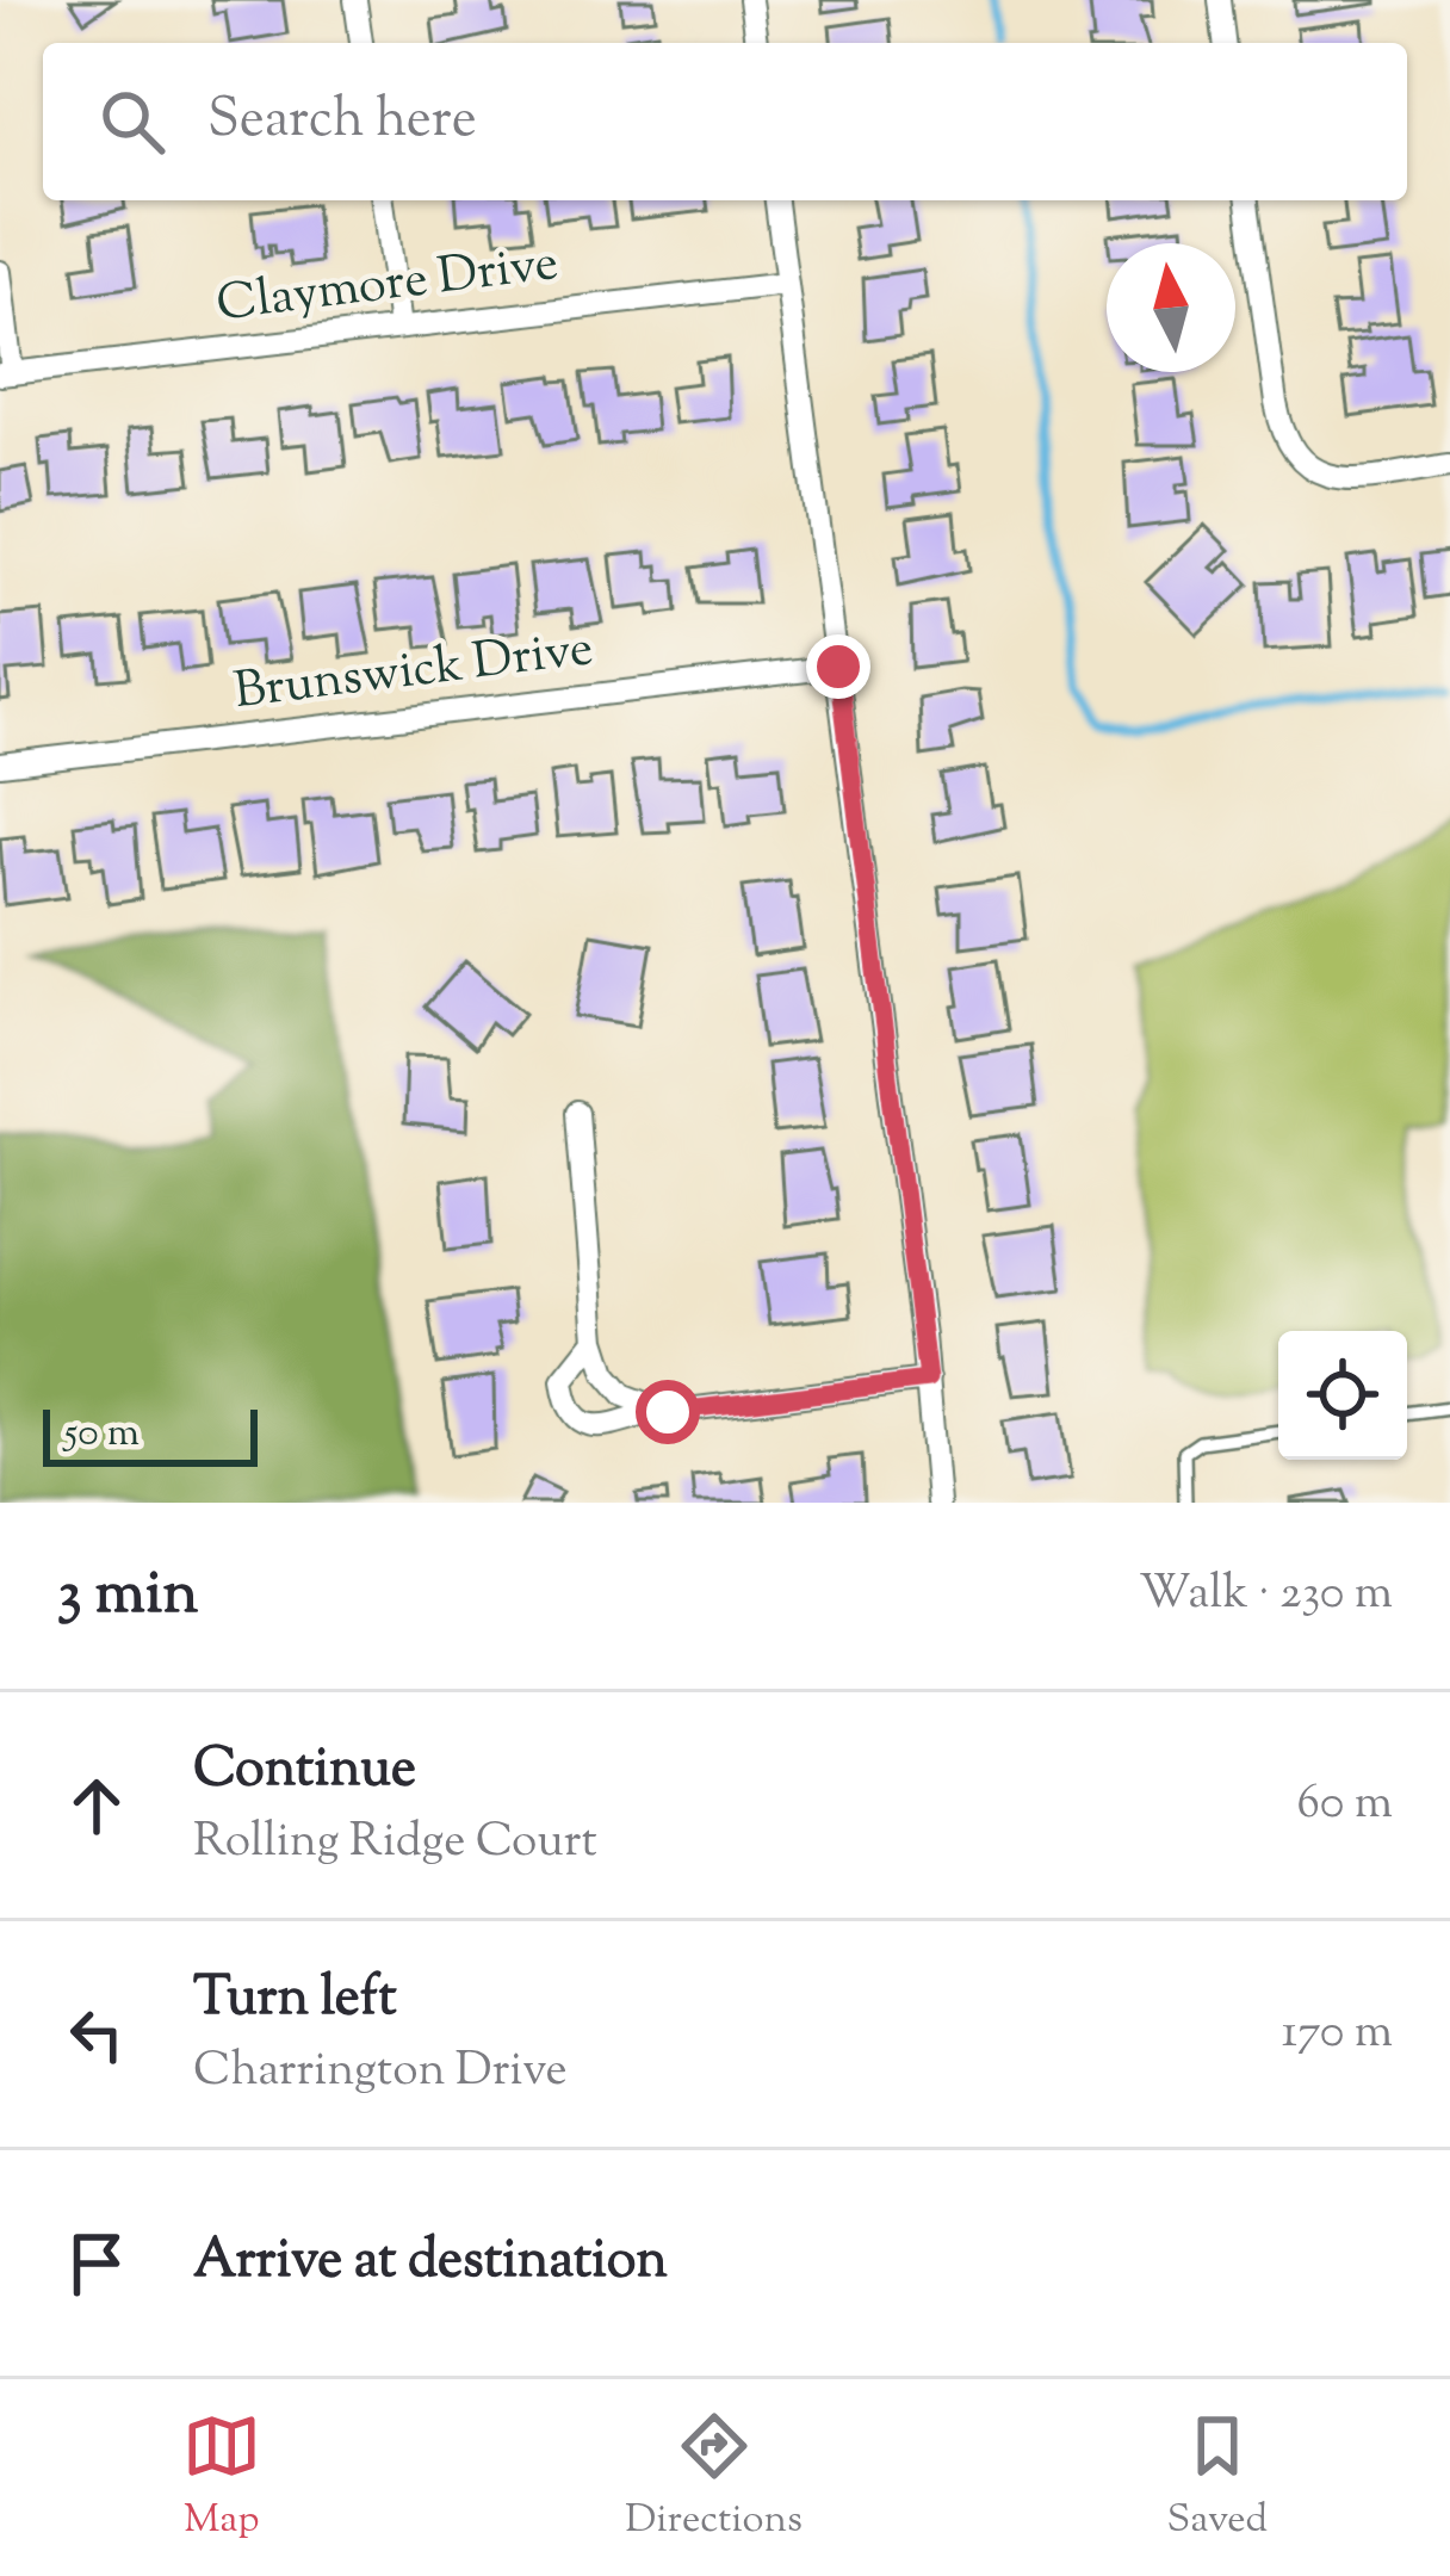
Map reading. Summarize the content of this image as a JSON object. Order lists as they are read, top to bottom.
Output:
{
  "streets": {
    "street": ["Claymore Drive", "Brunswick Drive"]
  },
  "scale_bar": "50 m",
  "north": "top",
  "page": {
    "search": "Search here",
    "scale": "50 m",
    "heading": ["3 min", "Walk · 230 m"],
    "list": [
      ["Continue", "Rolling Ridge Court", "60 m"],
      ["Turn left", "Charrington Drive", "170 m"],
      "Arrive at destination"
    ],
    "nav": ["Map", "Directions", "Saved"]
  }
}
